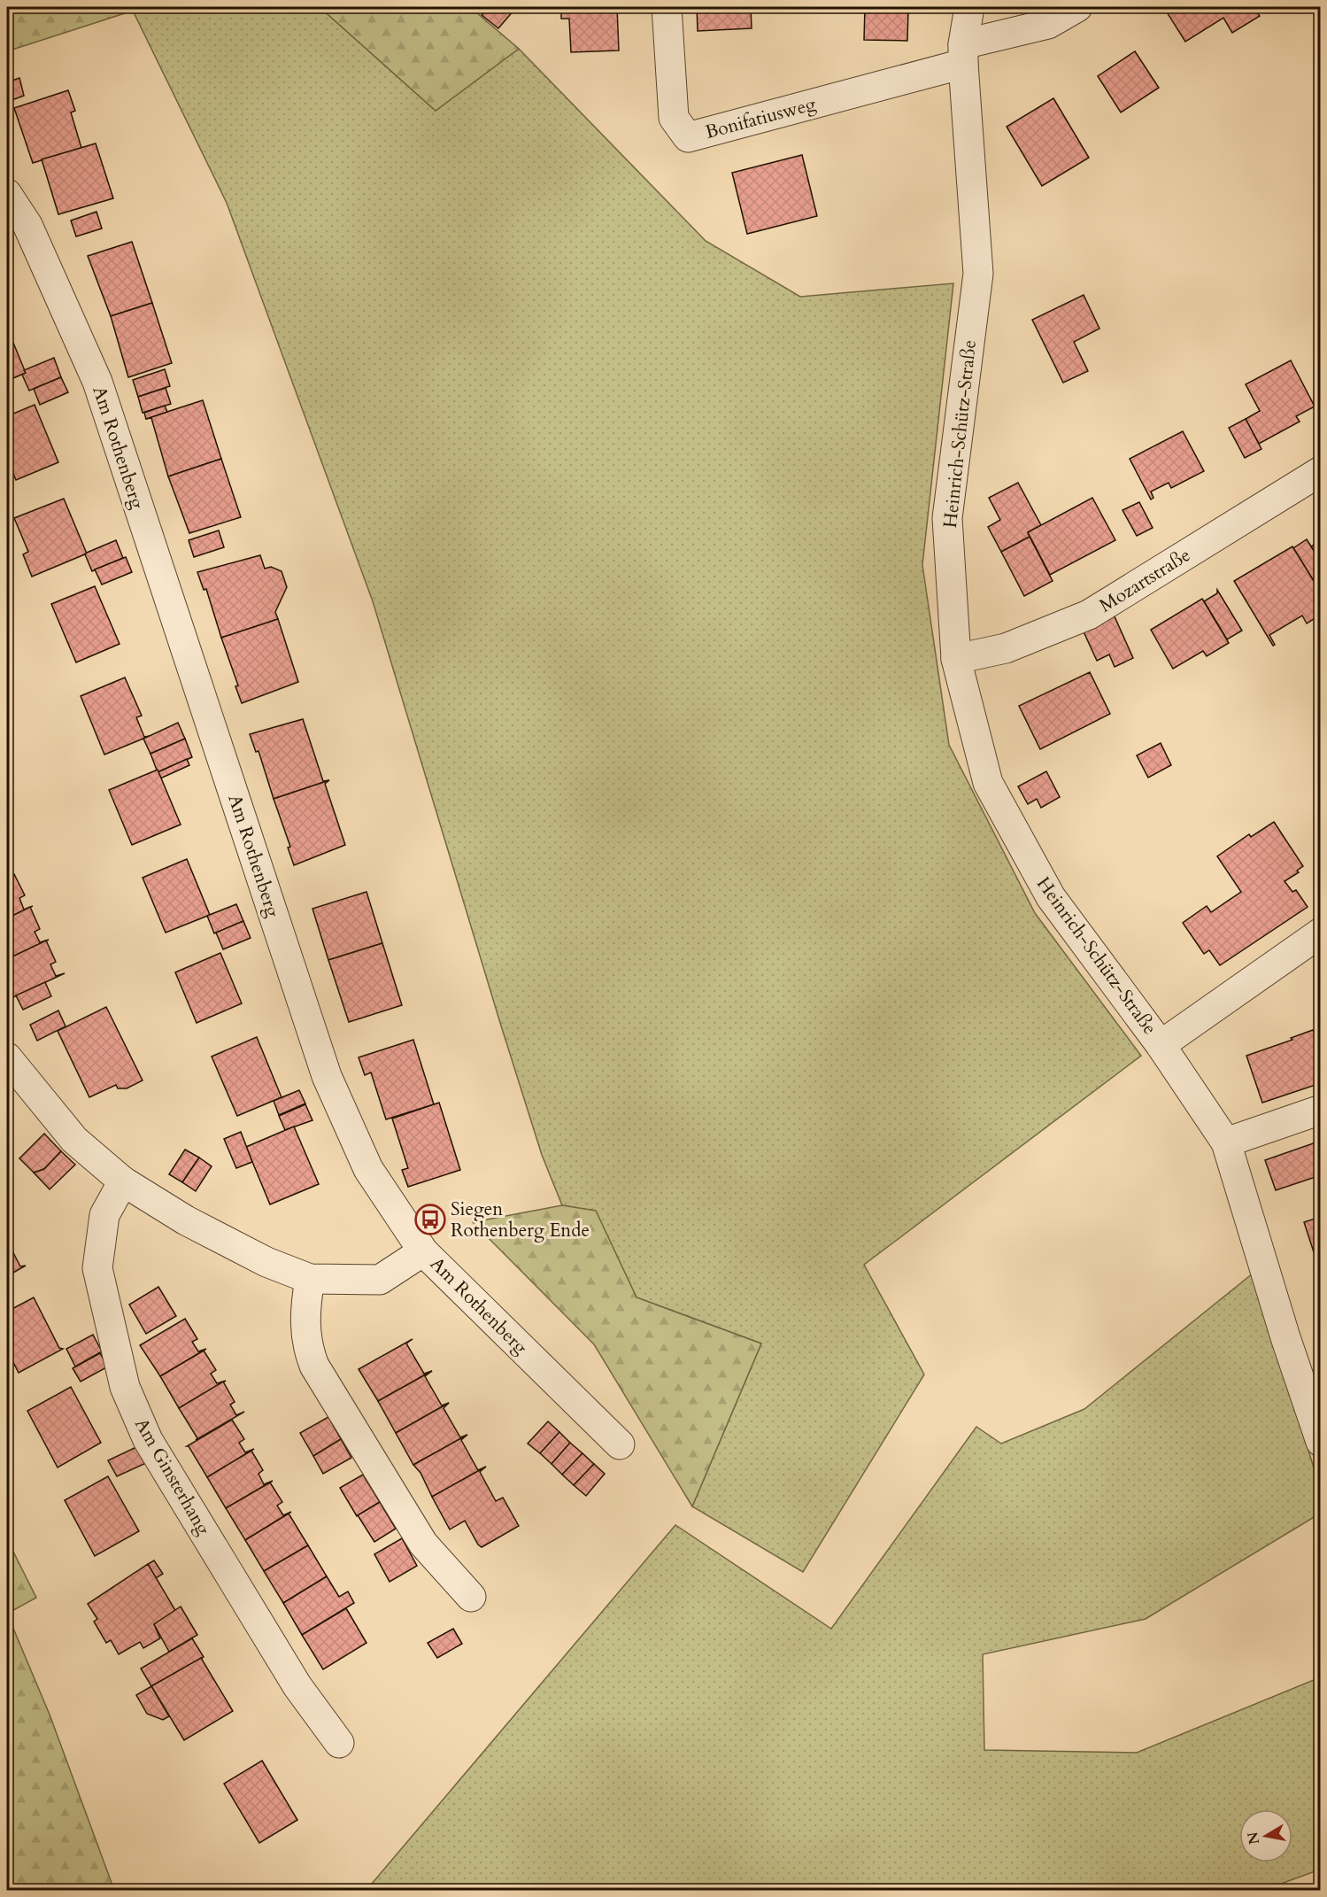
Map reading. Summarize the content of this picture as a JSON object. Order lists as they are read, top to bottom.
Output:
{
  "streets": {
    "street": [
      "Bonifatiusweg",
      "Heinrich-Schütz-Straße",
      "Am Rothenberg",
      "Mozartstraße",
      "Am Ginsterhang"
    ]
  },
  "crossings": [
    ["Bonifatiusweg", "Heinrich-Schütz-Straße"],
    ["Heinrich-Schütz-Straße", "Mozartstraße"]
  ],
  "places": {
    "bus stop": ["Siegen Rothenberg Ende"]
  },
  "north": "left"
}
